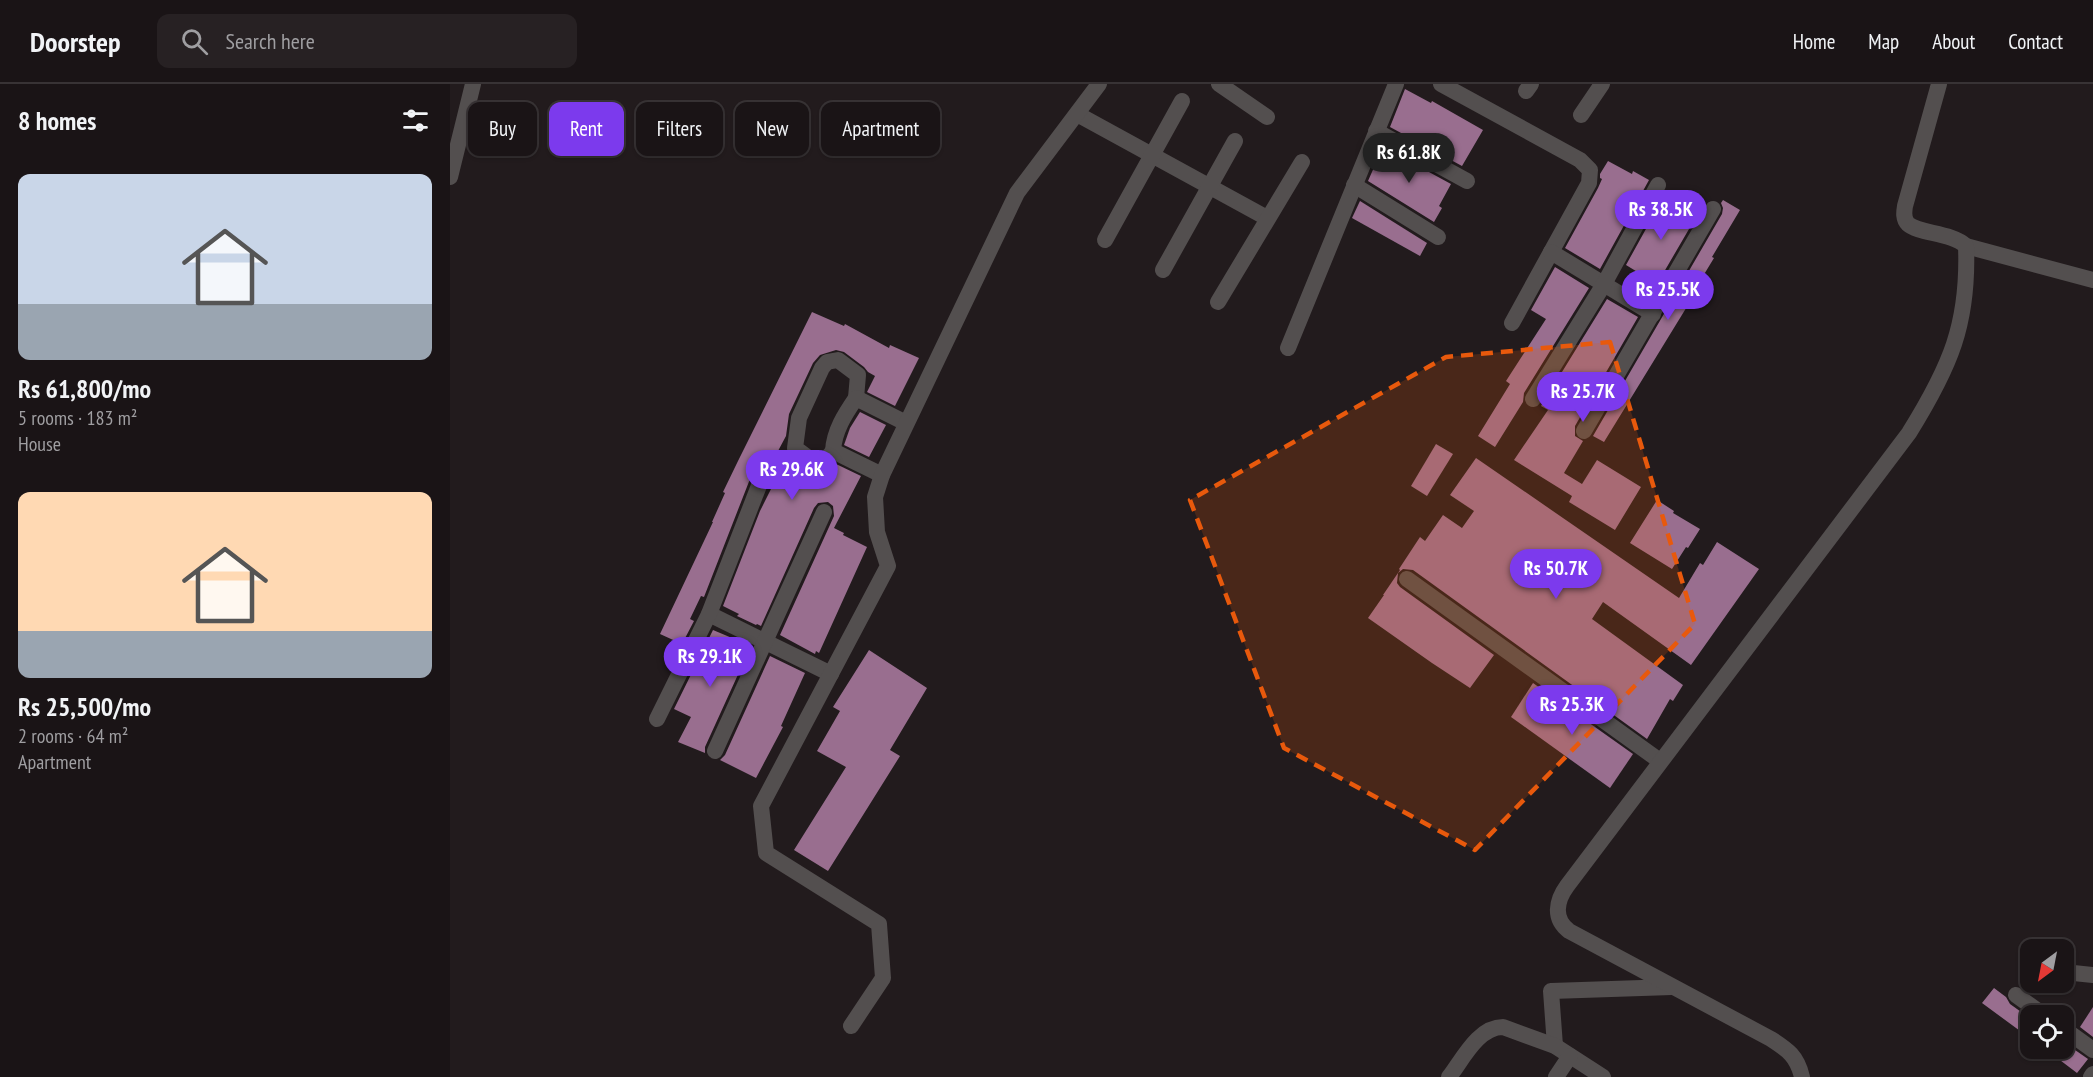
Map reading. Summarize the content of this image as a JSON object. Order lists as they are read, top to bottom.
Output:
{
  "north": "bottom left",
  "page": {
    "header": "Doorstep",
    "search": "Search here",
    "nav": [
      "Home",
      "Map",
      "About",
      "Contact"
    ],
    "heading": "8 homes",
    "chip": [
      "Buy",
      "Rent",
      "Filters",
      "New",
      "Apartment"
    ],
    "price": [
      "Rs 61.8K",
      "Rs 38.5K",
      "Rs 25.5K",
      "Rs 25.7K",
      "Rs 29.6K",
      "Rs 50.7K",
      "Rs 29.1K",
      "Rs 25.3K"
    ],
    "list": [
      {
        "name": "Rs 61,800/mo",
        "note": "5 rooms · 183 m² · House"
      },
      {
        "name": "Rs 25,500/mo",
        "note": "2 rooms · 64 m² · Apartment"
      }
    ]
  }
}
